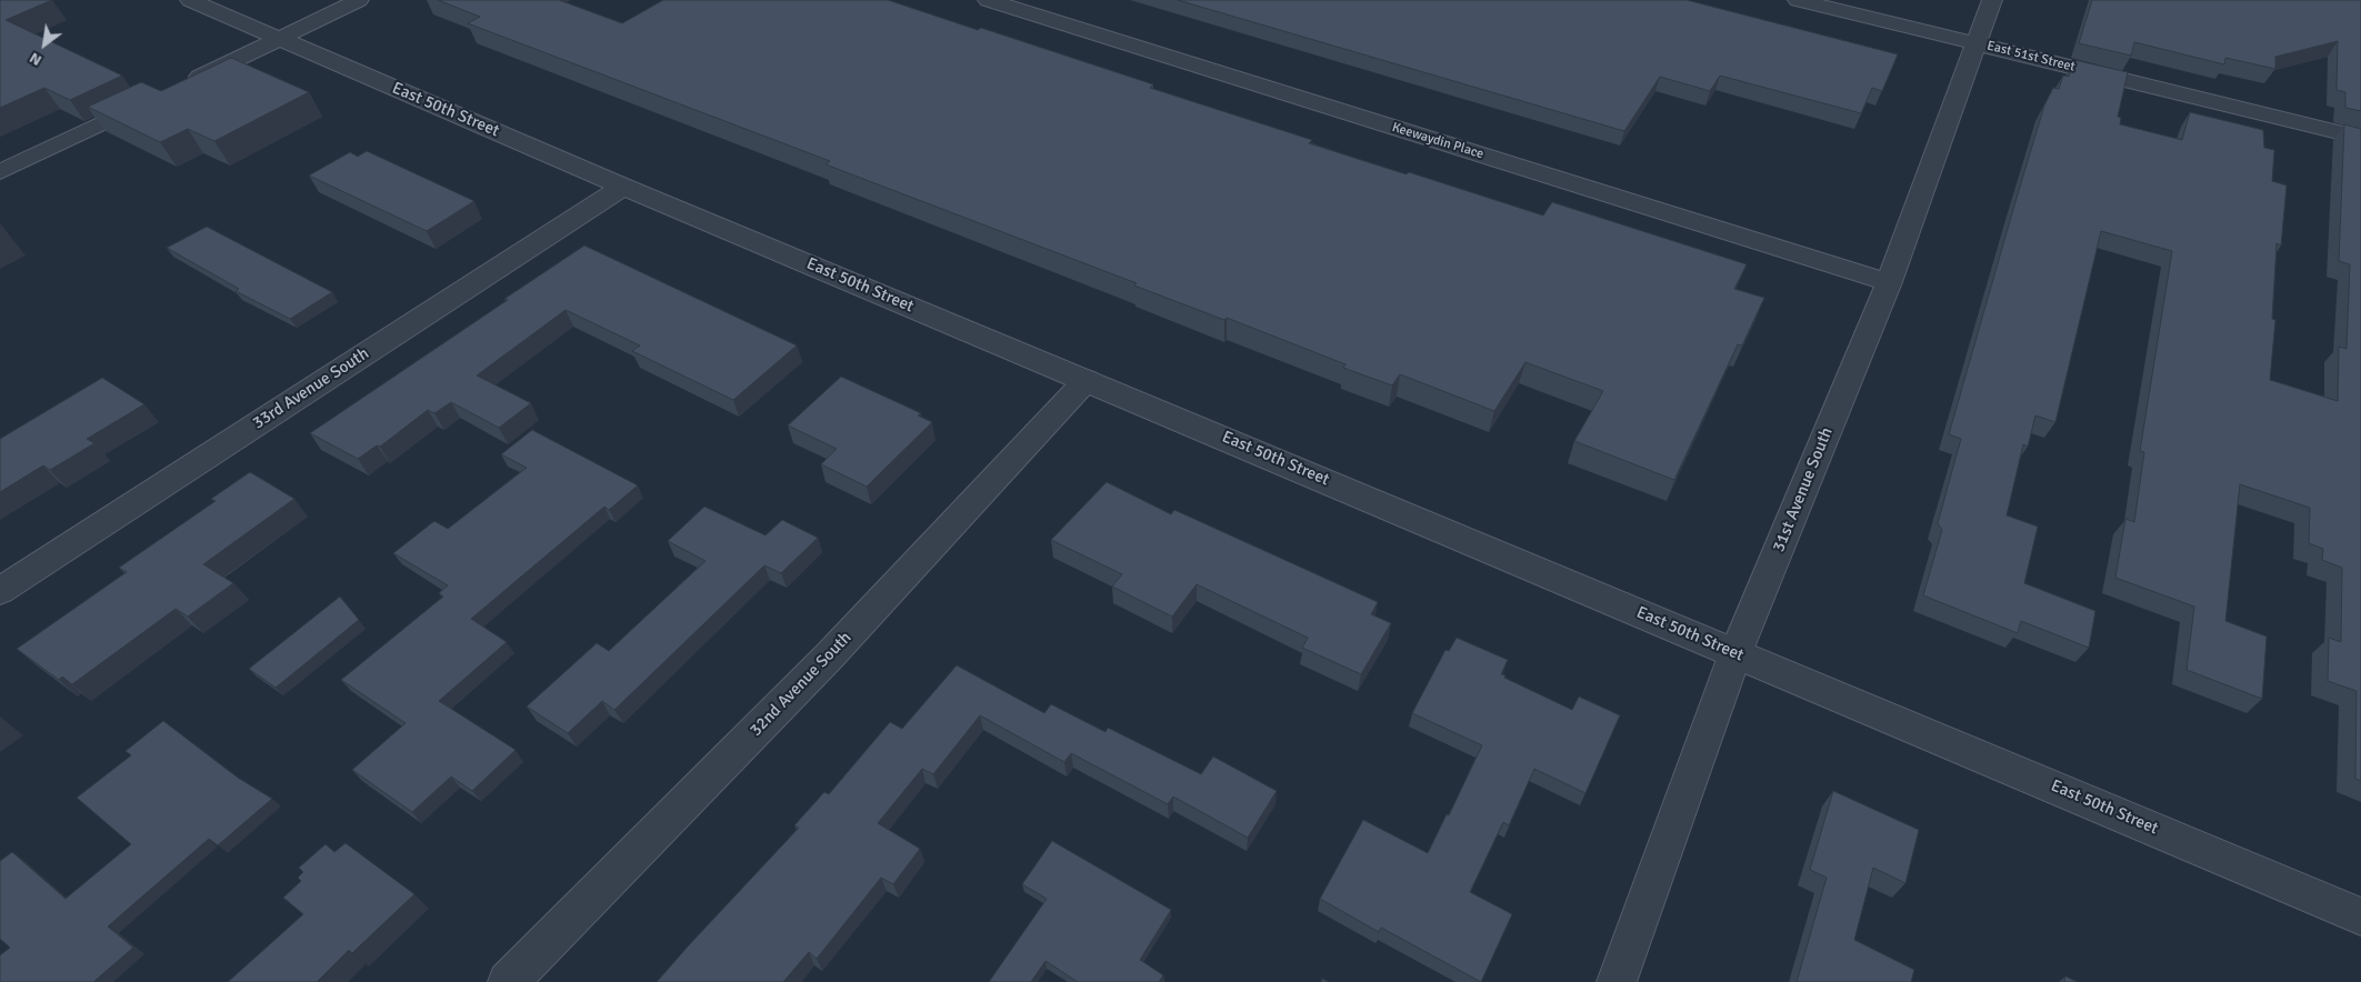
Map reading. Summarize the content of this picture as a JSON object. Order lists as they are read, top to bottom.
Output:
{
  "streets": {
    "street": [
      "East 51st Street",
      "East 50th Street",
      "Keewaydin Place",
      "33rd Avenue South",
      "31st Avenue South",
      "32nd Avenue South"
    ]
  },
  "crossings": [
    ["East 51st Street", "31st Avenue South"],
    ["East 50th Street", "33rd Avenue South"],
    ["East 50th Street", "31st Avenue South"],
    ["East 50th Street", "32nd Avenue South"],
    ["Keewaydin Place", "31st Avenue South"]
  ],
  "north": "bottom left"
}
